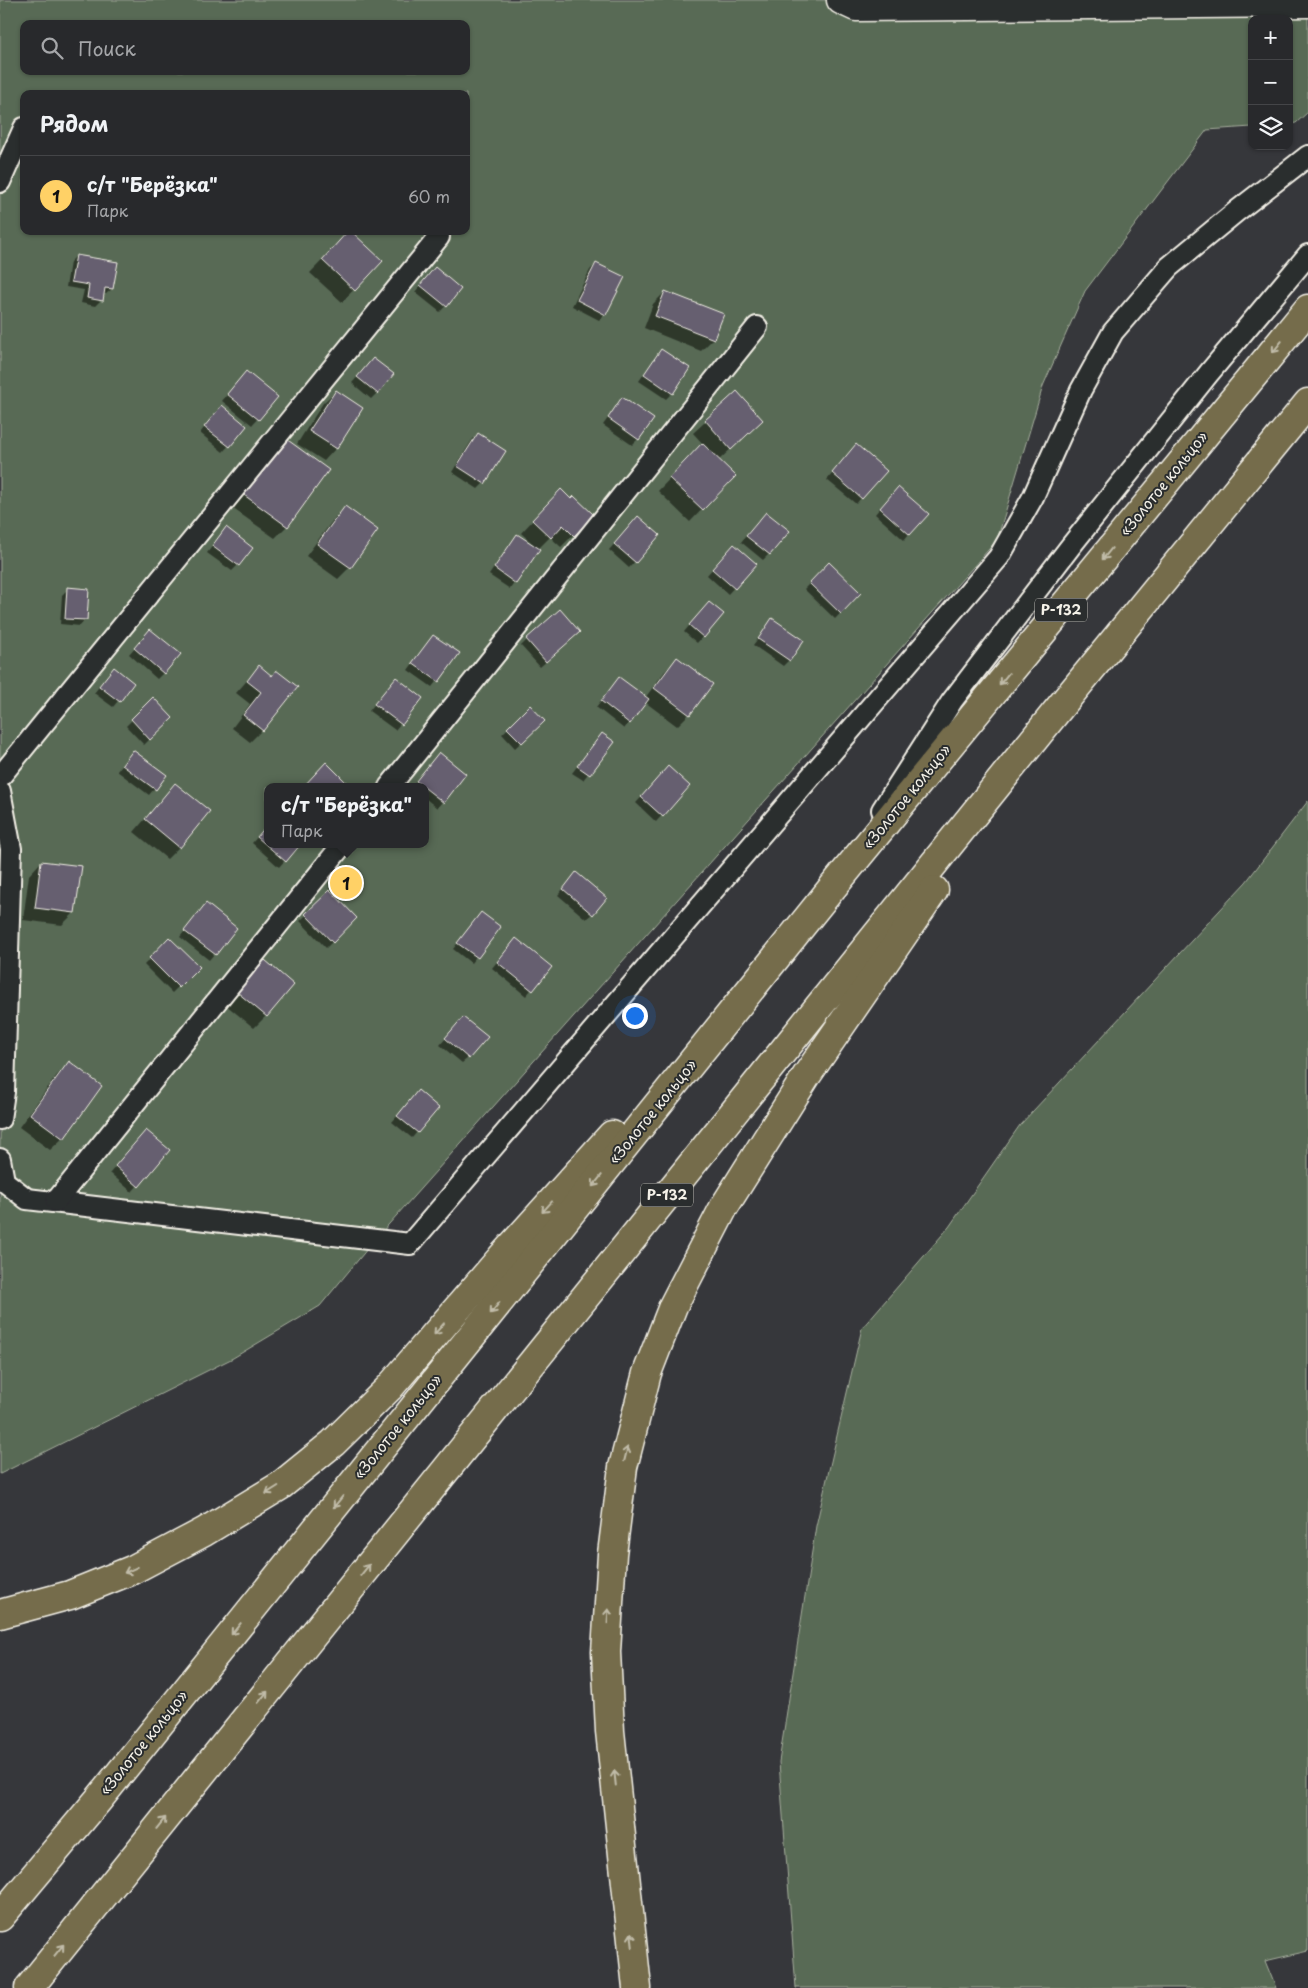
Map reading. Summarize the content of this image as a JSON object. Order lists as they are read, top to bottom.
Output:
{
  "streets": {
    "highway": ["«Золотое кольцо»", "Р-132"]
  },
  "crossings": [
    ["«Золотое кольцо»", "Р-132"]
  ],
  "page": {
    "map_buttons": ["+", "−"],
    "search": "Поиск",
    "heading": "Рядом",
    "list": [
      {
        "mark": "1",
        "name": "c/т \"Берёзка\"",
        "note": "Парк",
        "value": "60 m"
      }
    ],
    "popup": ["c/т \"Берёзка\"", "Парк"],
    "pins": "1"
  }
}
